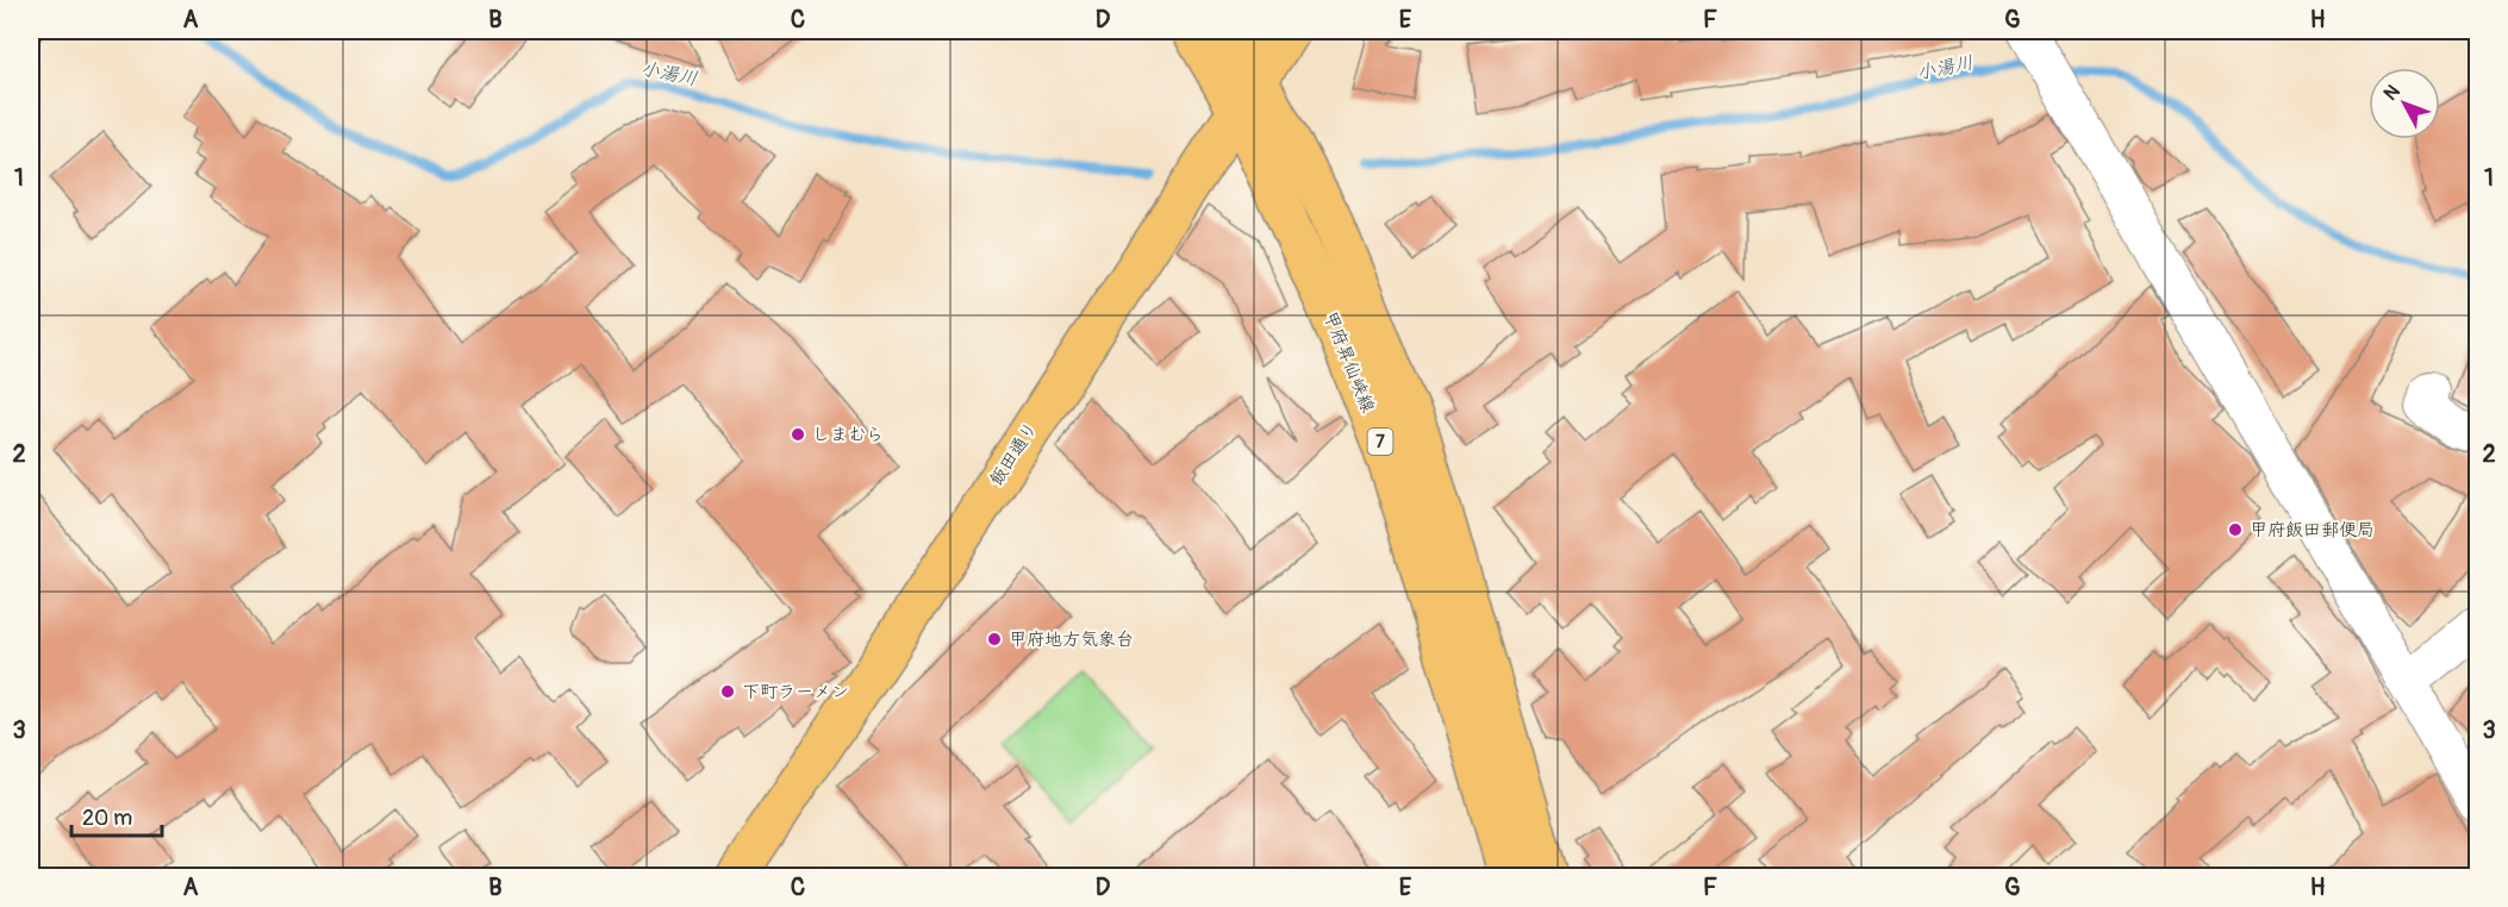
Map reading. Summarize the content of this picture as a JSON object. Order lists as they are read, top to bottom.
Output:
{
  "streets": {
    "main road": ["甲府昇仙峡線", "7", "飯田通り"]
  },
  "crossings": [
    ["甲府昇仙峡線", "飯田通り"]
  ],
  "water": ["小湯川"],
  "places": [
    "しまむら",
    "甲府飯田郵便局",
    "甲府地方気象台",
    "下町ラーメン"
  ],
  "scale_bar": "20 m",
  "north": "top left",
  "grid": {
    "columns": [
      "A",
      "B",
      "C",
      "D",
      "E",
      "F",
      "G",
      "H"
    ],
    "rows": ["1", "2", "3"]
  }
}
